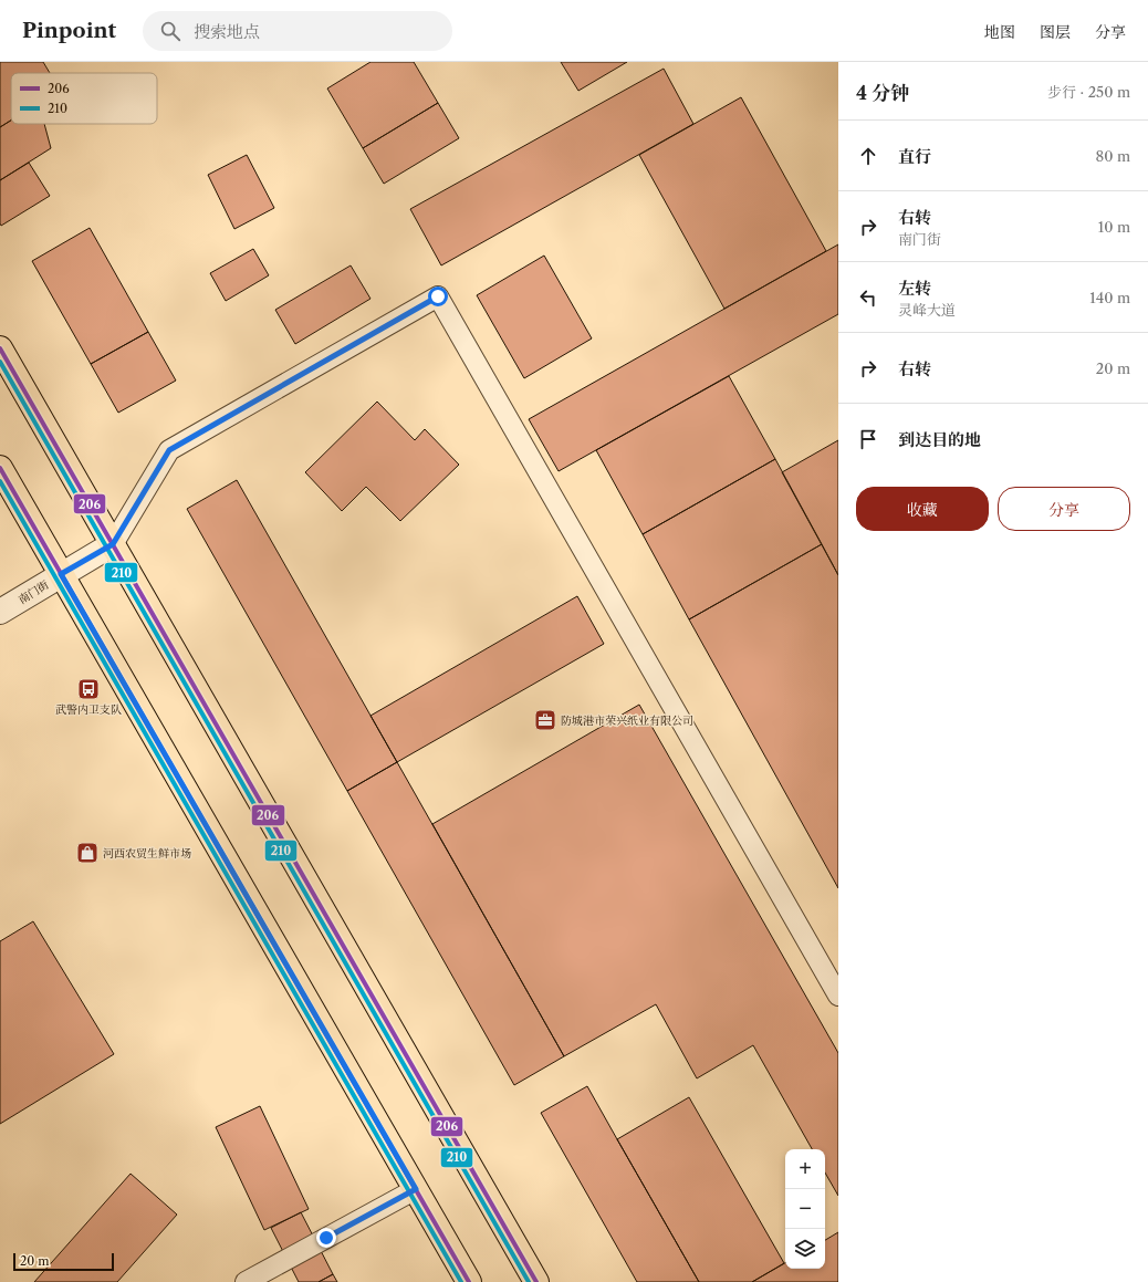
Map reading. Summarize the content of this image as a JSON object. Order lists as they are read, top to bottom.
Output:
{
  "streets": {
    "street": ["南门街"]
  },
  "places": {
    "bus stop": ["武警内卫支队"],
    "office": ["防城港市荣兴纸业有限公司"],
    "shop": ["河西农贸生鲜市场"]
  },
  "lines": ["transit line 206", "transit line 210"],
  "legend": ["206", "210"],
  "scale_bar": "20 m",
  "page": {
    "header": "Pinpoint",
    "search": "搜索地点",
    "nav": ["地图", "图层", "分享"],
    "heading": ["4 分钟", "步行 · 250 m"],
    "list": [
      ["直行", "80 m"],
      ["右转", "南门街", "10 m"],
      ["左转", "灵峰大道", "140 m"],
      ["右转", "20 m"],
      "到达目的地"
    ],
    "buttons": ["收藏", "分享"],
    "map_buttons": ["+", "−"],
    "scale": "20 m"
  }
}
